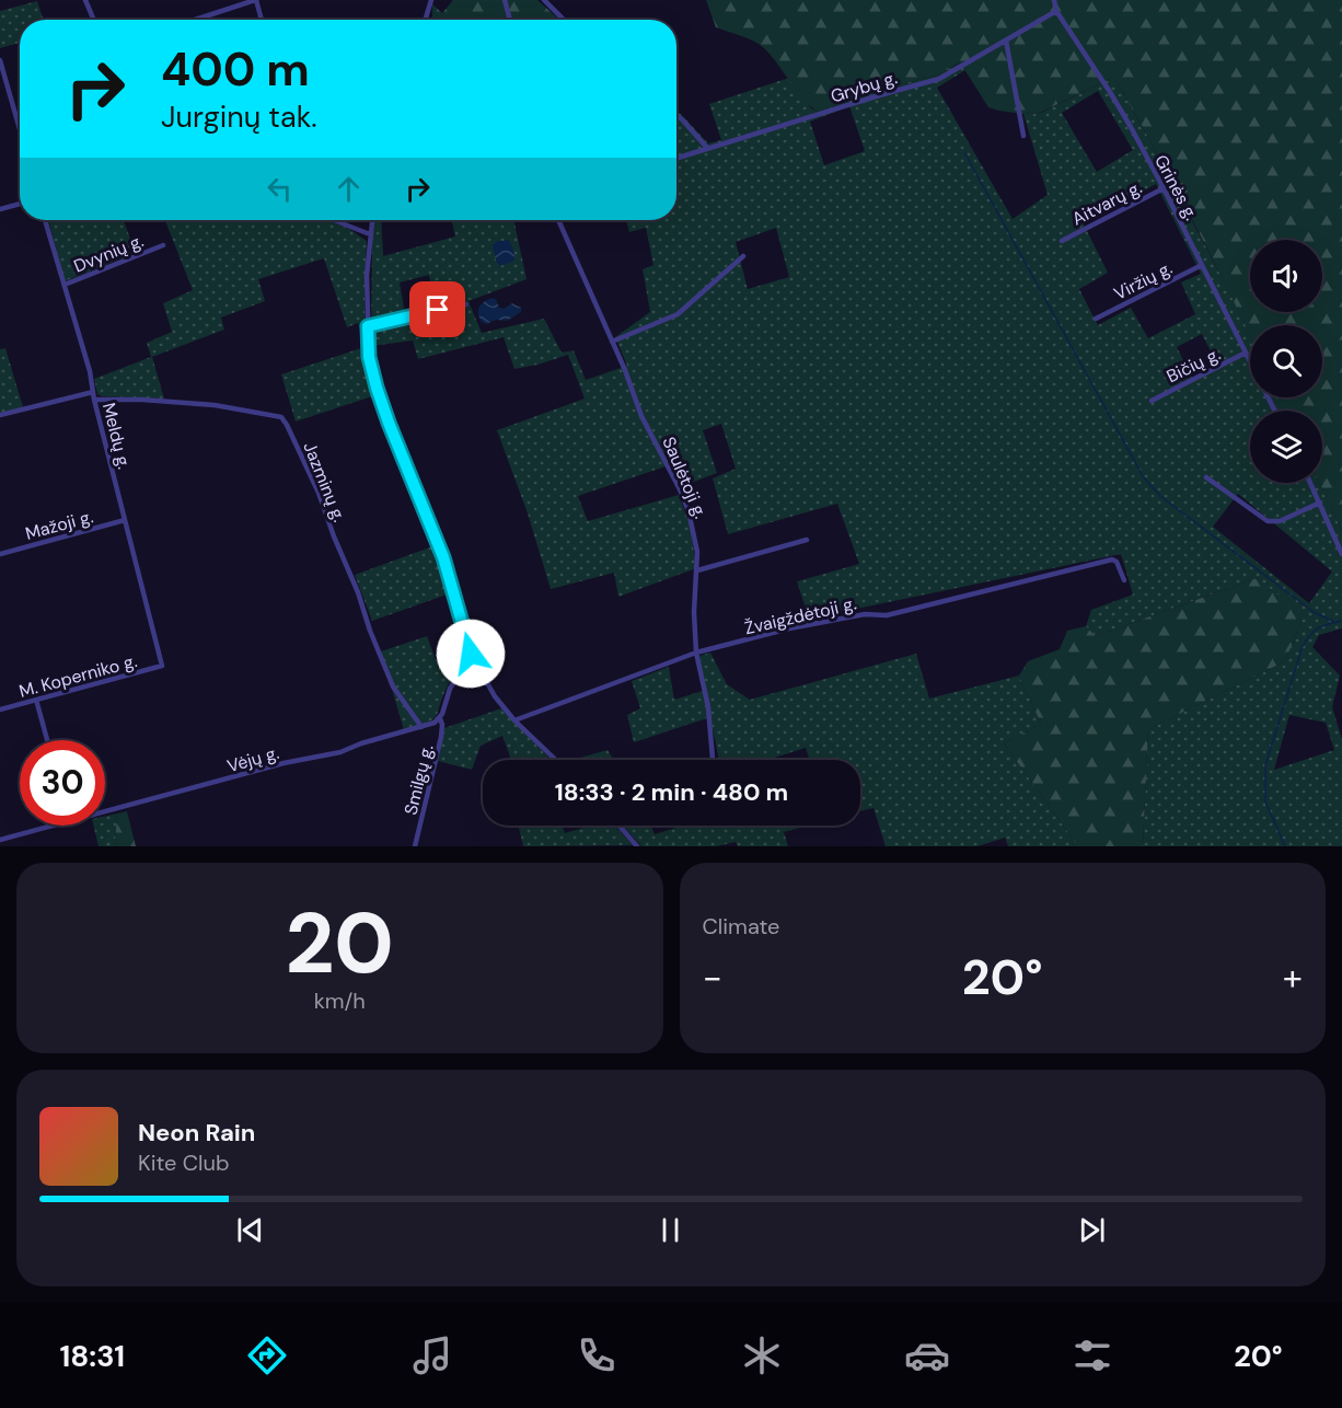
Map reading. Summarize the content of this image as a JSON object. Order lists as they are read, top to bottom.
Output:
{
  "streets": {
    "street": [
      "Grybų g.",
      "Grinės g.",
      "Aitvarų g.",
      "Dvynių g.",
      "Viržių g.",
      "Bičių g.",
      "Meldų g.",
      "Saulėtoji g.",
      "Jazminų g.",
      "Mažoji g.",
      "Žvaigždėtoji g.",
      "M. Koperniko g.",
      "Vėjų g.",
      "Smilgų g."
    ]
  },
  "crossings": [
    ["Grybų g.", "Grinės g."],
    ["Grinės g.", "Aitvarų g."],
    ["Grinės g.", "Viržių g."],
    ["Grinės g.", "Bičių g."],
    ["Dvynių g.", "Meldų g."],
    ["Meldų g.", "Jazminų g."],
    ["Meldų g.", "Mažoji g."],
    ["Meldų g.", "M. Koperniko g."],
    ["Saulėtoji g.", "Žvaigždėtoji g."],
    ["Jazminų g.", "Vėjų g."],
    ["Vėjų g.", "Smilgų g."]
  ],
  "page": {
    "turn": ["400 m", "Jurginų tak."],
    "limit": "30",
    "trip": "18:33 · 2 min · 480 m",
    "tile": [
      ["20", "km/h"],
      "Climate"
    ],
    "heat": ["−", "20°", "+"],
    "song": ["Neon Rain", "Kite Club"],
    "tabs": ["18:31", "20°"]
  }
}
